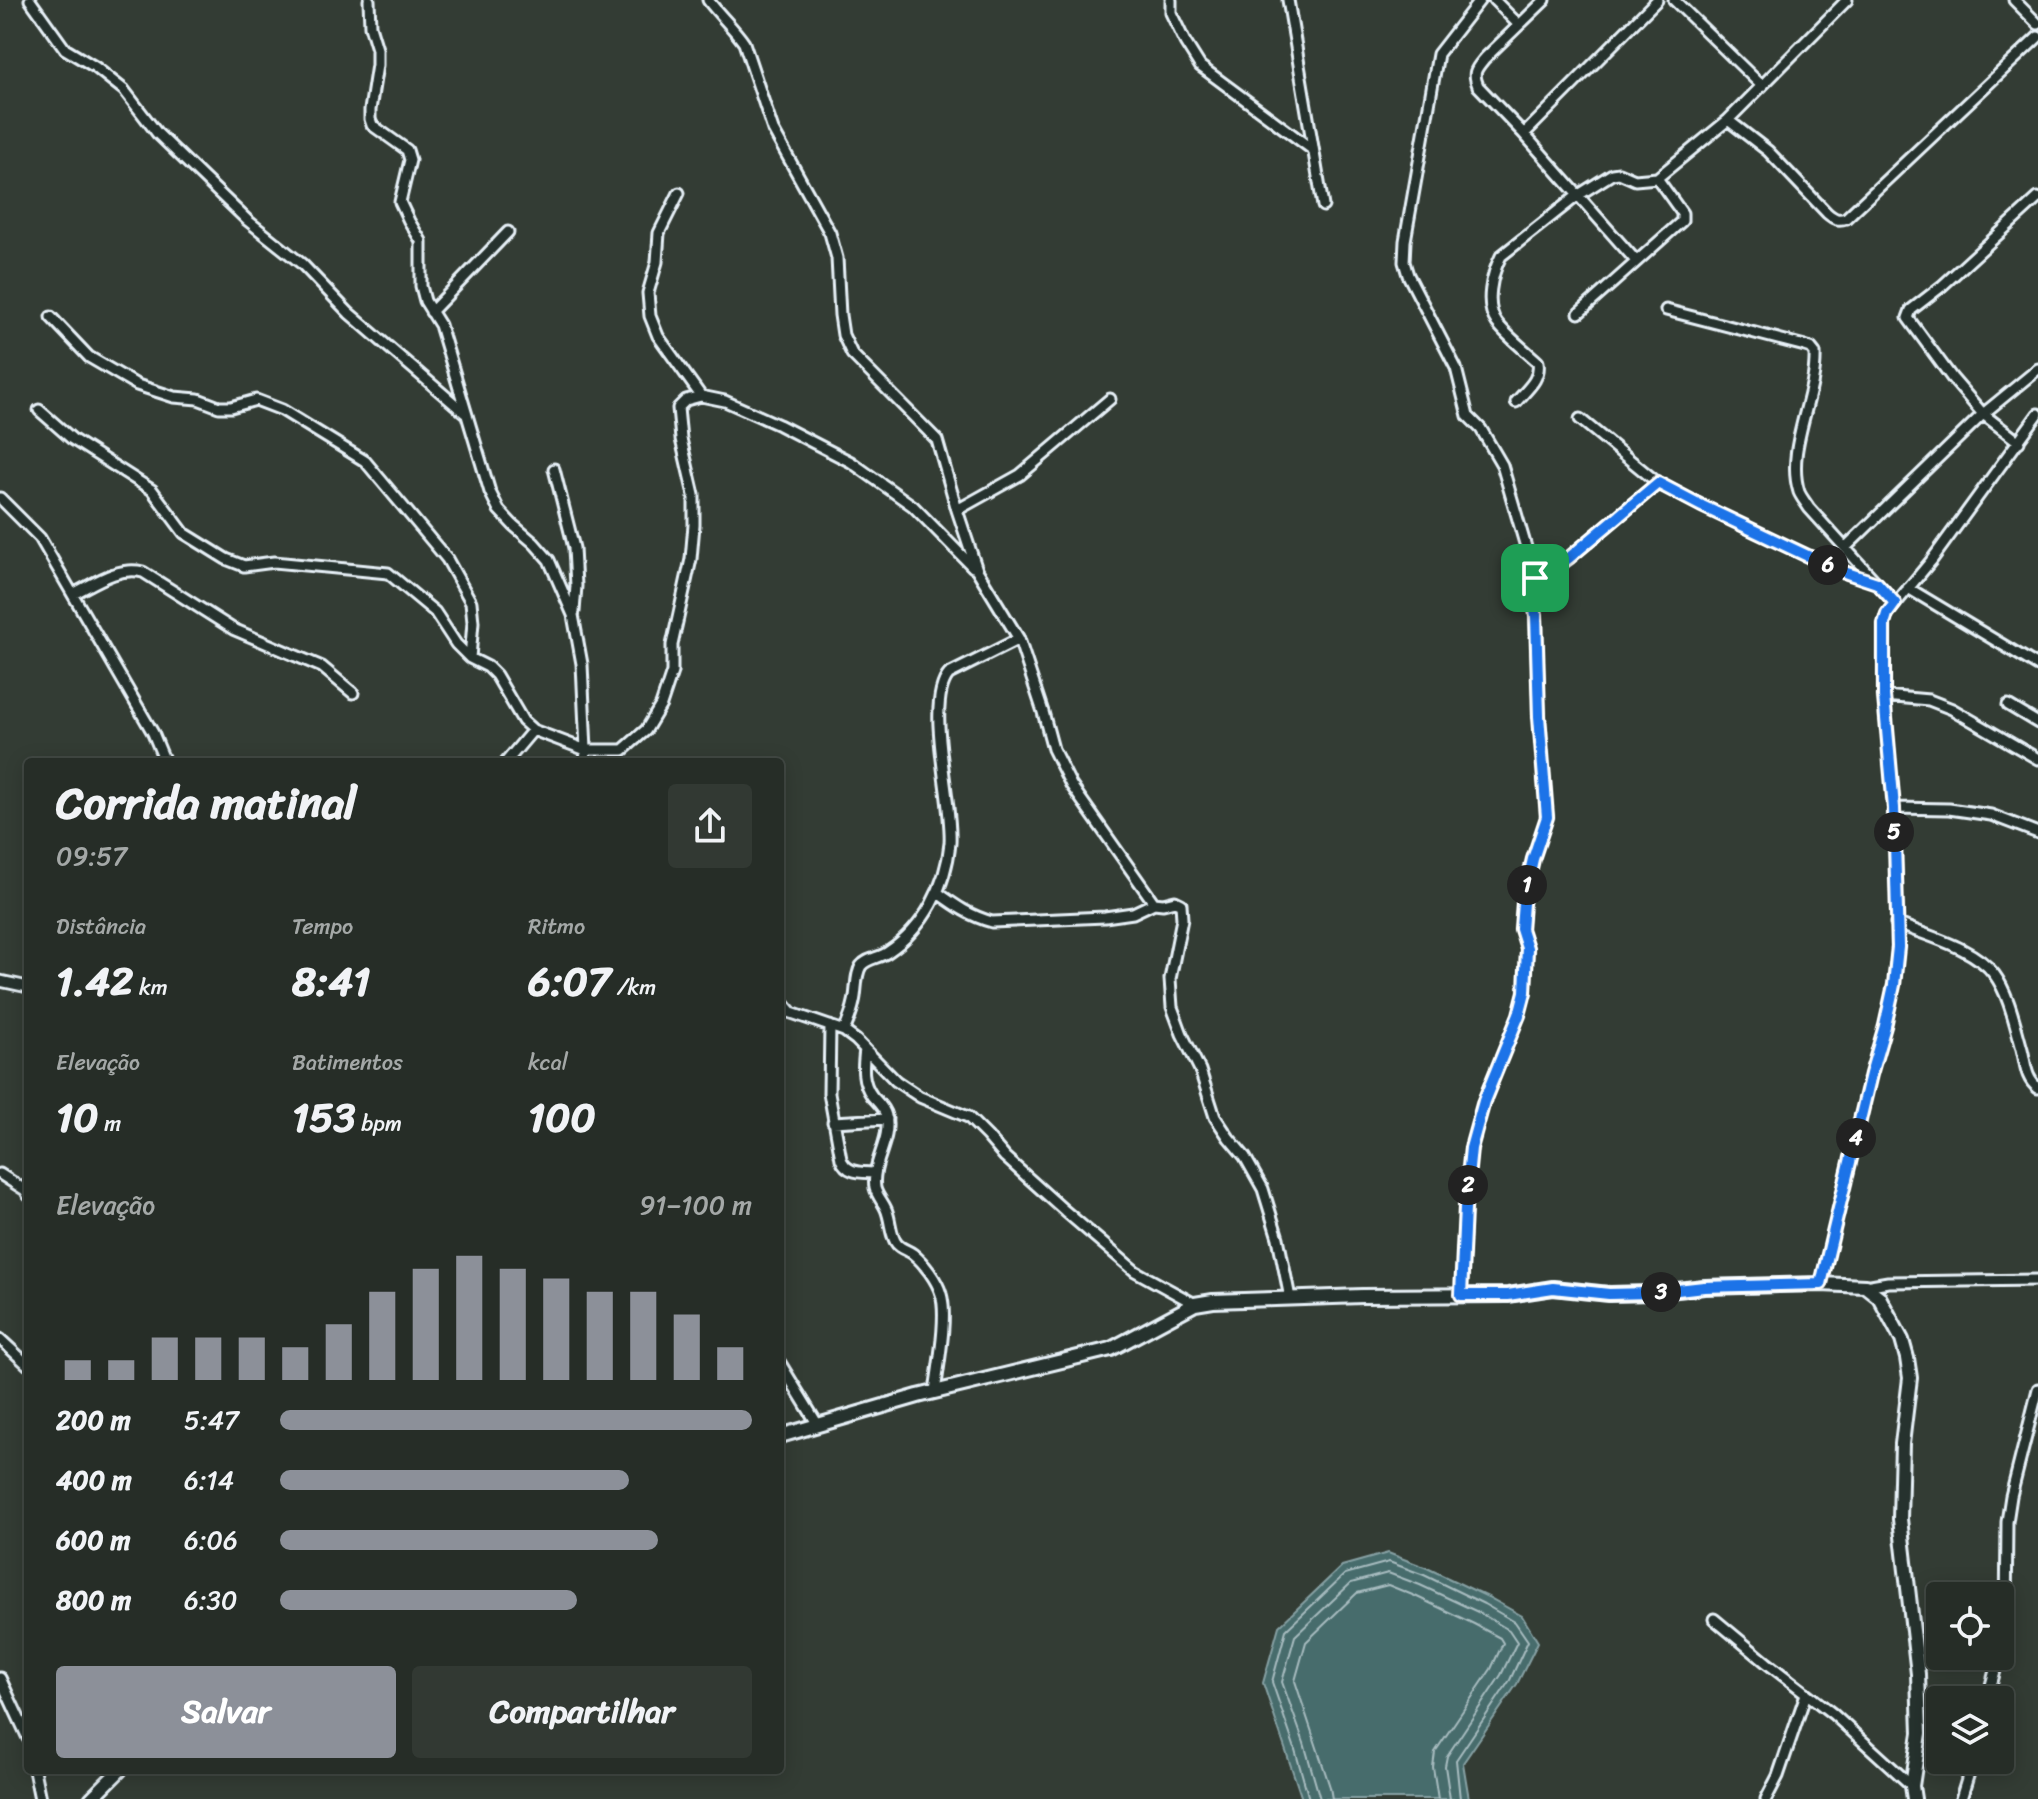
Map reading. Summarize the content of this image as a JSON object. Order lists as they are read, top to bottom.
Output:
{
  "page": {
    "pins": [
      "6",
      "5",
      "1",
      "4",
      "2",
      "3"
    ],
    "heading": ["Corrida matinal", "09:57"],
    "stats": [
      ["Distância", "1.42 km"],
      ["Tempo", "8:41"],
      ["Ritmo", "6:07 /km"],
      ["Elevação", "10 m"],
      ["Batimentos", "153 bpm"],
      ["kcal", "100"]
    ],
    "chart": ["Elevação", "91–100 m"],
    "list": [
      {
        "name": "200 m",
        "note": "5:47"
      },
      {
        "name": "400 m",
        "note": "6:14"
      },
      {
        "name": "600 m",
        "note": "6:06"
      },
      {
        "name": "800 m",
        "note": "6:30"
      }
    ],
    "buttons": ["Salvar", "Compartilhar"]
  }
}
